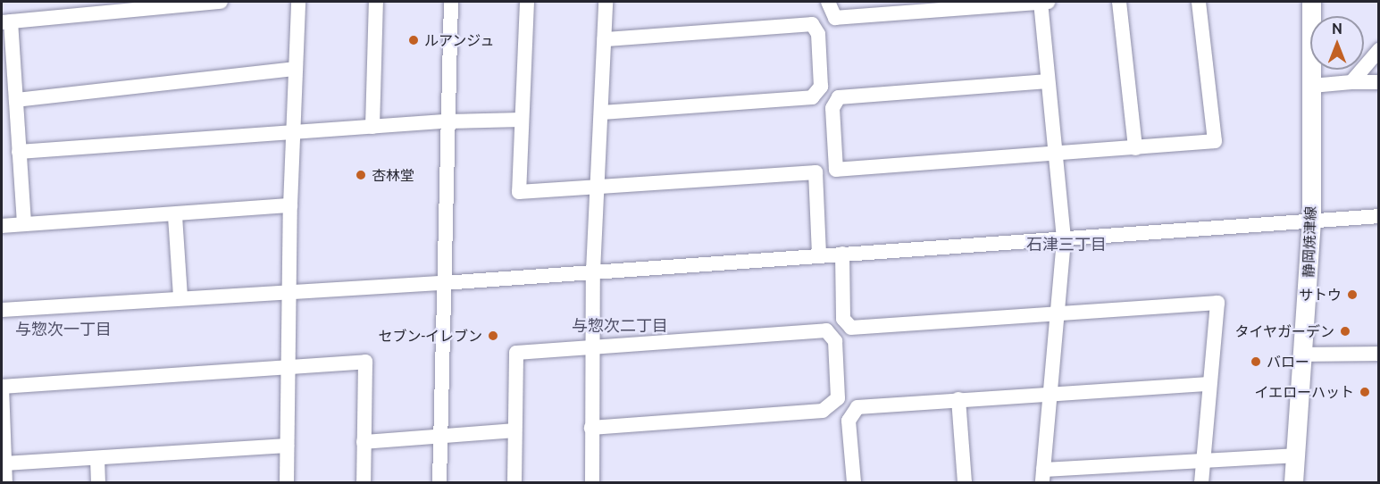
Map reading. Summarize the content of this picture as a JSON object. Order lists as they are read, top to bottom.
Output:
{
  "streets": {
    "main road": ["静岡焼津線"]
  },
  "districts": ["石津三丁目", "与惣次二丁目", "与惣次一丁目"],
  "places": [
    "ルアンジュ",
    "杏林堂",
    "サトウ",
    "タイヤガーデン",
    "セブン-イレブン",
    "バロー",
    "イエローハット"
  ],
  "north": "top"
}
